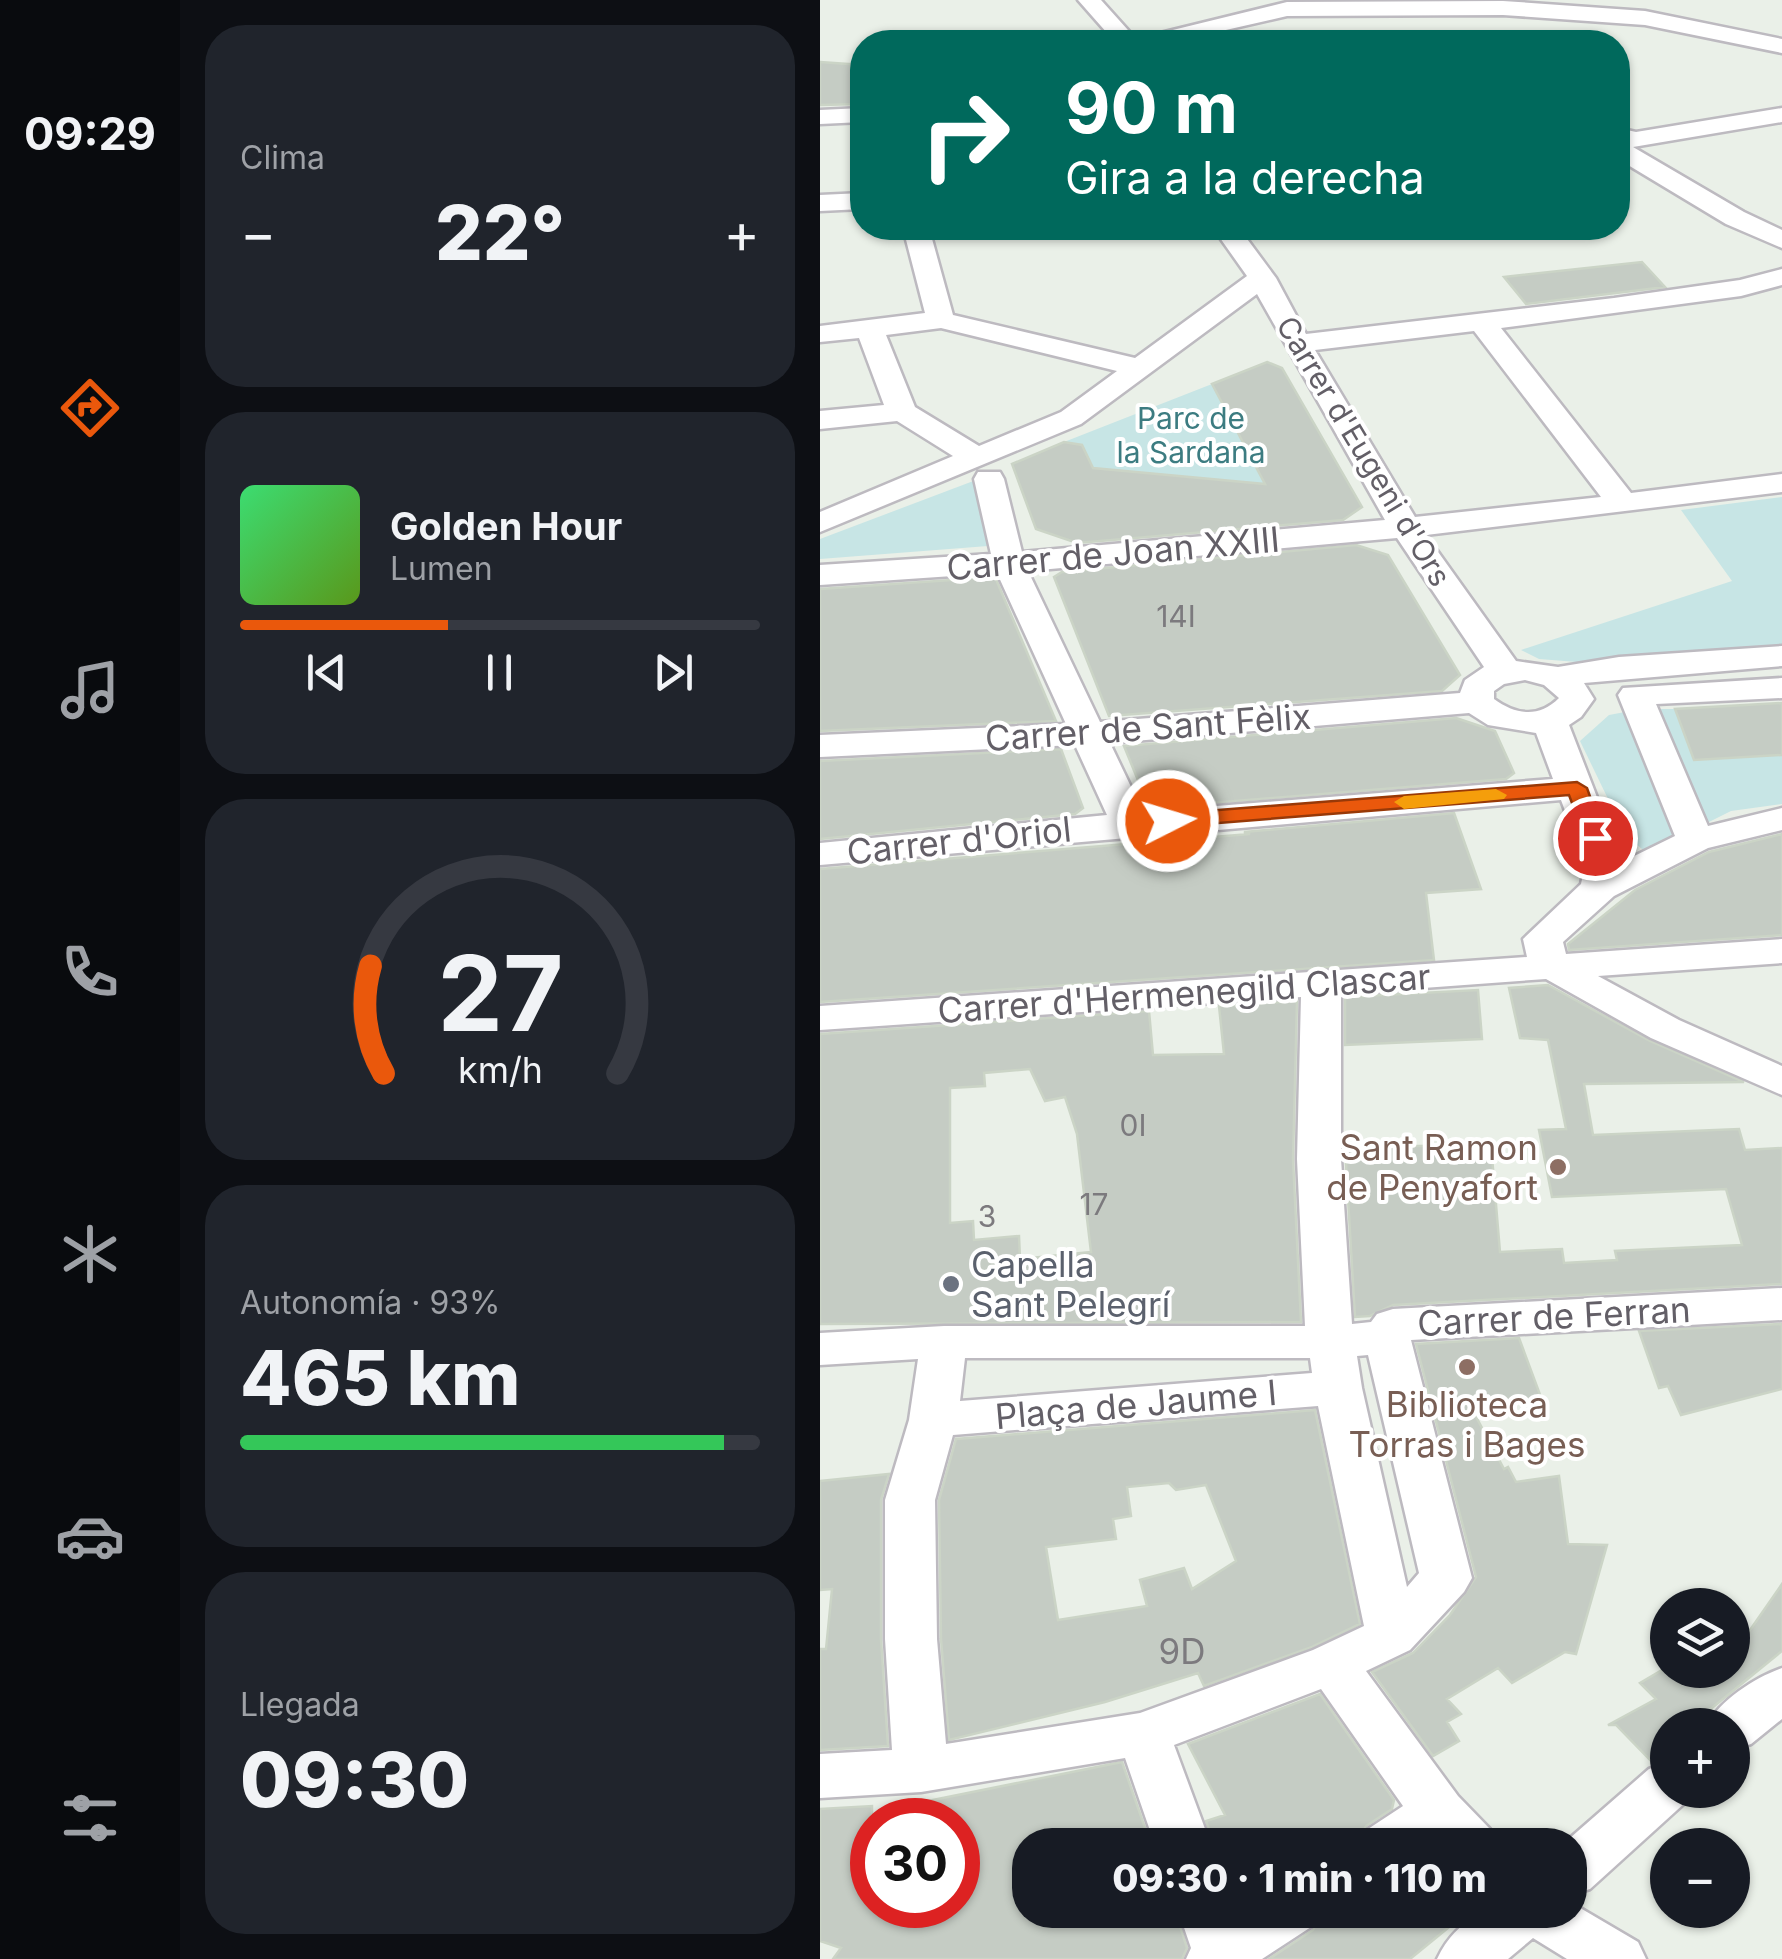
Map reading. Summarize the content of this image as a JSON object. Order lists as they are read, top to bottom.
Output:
{
  "streets": {
    "street": [
      "Carrer d'Eugeni d'Ors",
      "Carrer de Joan XXIII",
      "Carrer de Sant Fèlix",
      "Carrer d'Oriol",
      "Carrer d'Hermenegild Clascar",
      "Carrer de Ferran",
      "Plaça de Jaume I"
    ]
  },
  "crossings": [
    ["Carrer d'Eugeni d'Ors", "Carrer de Joan XXIII"],
    ["Carrer de Ferran", "Plaça de Jaume I"]
  ],
  "parks": ["Parc de la Sardana"],
  "places": ["Sant Ramon de Penyafort", "Capella Sant Pelegrí", "Biblioteca Torras i Bages"],
  "house_numbers": [
    "14I",
    "0I",
    "17",
    "3",
    "9D"
  ],
  "page": {
    "tabs": "09:29",
    "tile": [
      "Clima",
      ["Autonomía · 93%", "465 km"],
      ["Llegada", "09:30"]
    ],
    "turn": ["90 m", "Gira a la derecha"],
    "heat": ["−", "22°", "+"],
    "song": ["Golden Hour", "Lumen"],
    "map_buttons": ["+", "−"],
    "limit": "30",
    "trip": "09:30 · 1 min · 110 m",
    "gauge": ["27", "km/h"]
  }
}
